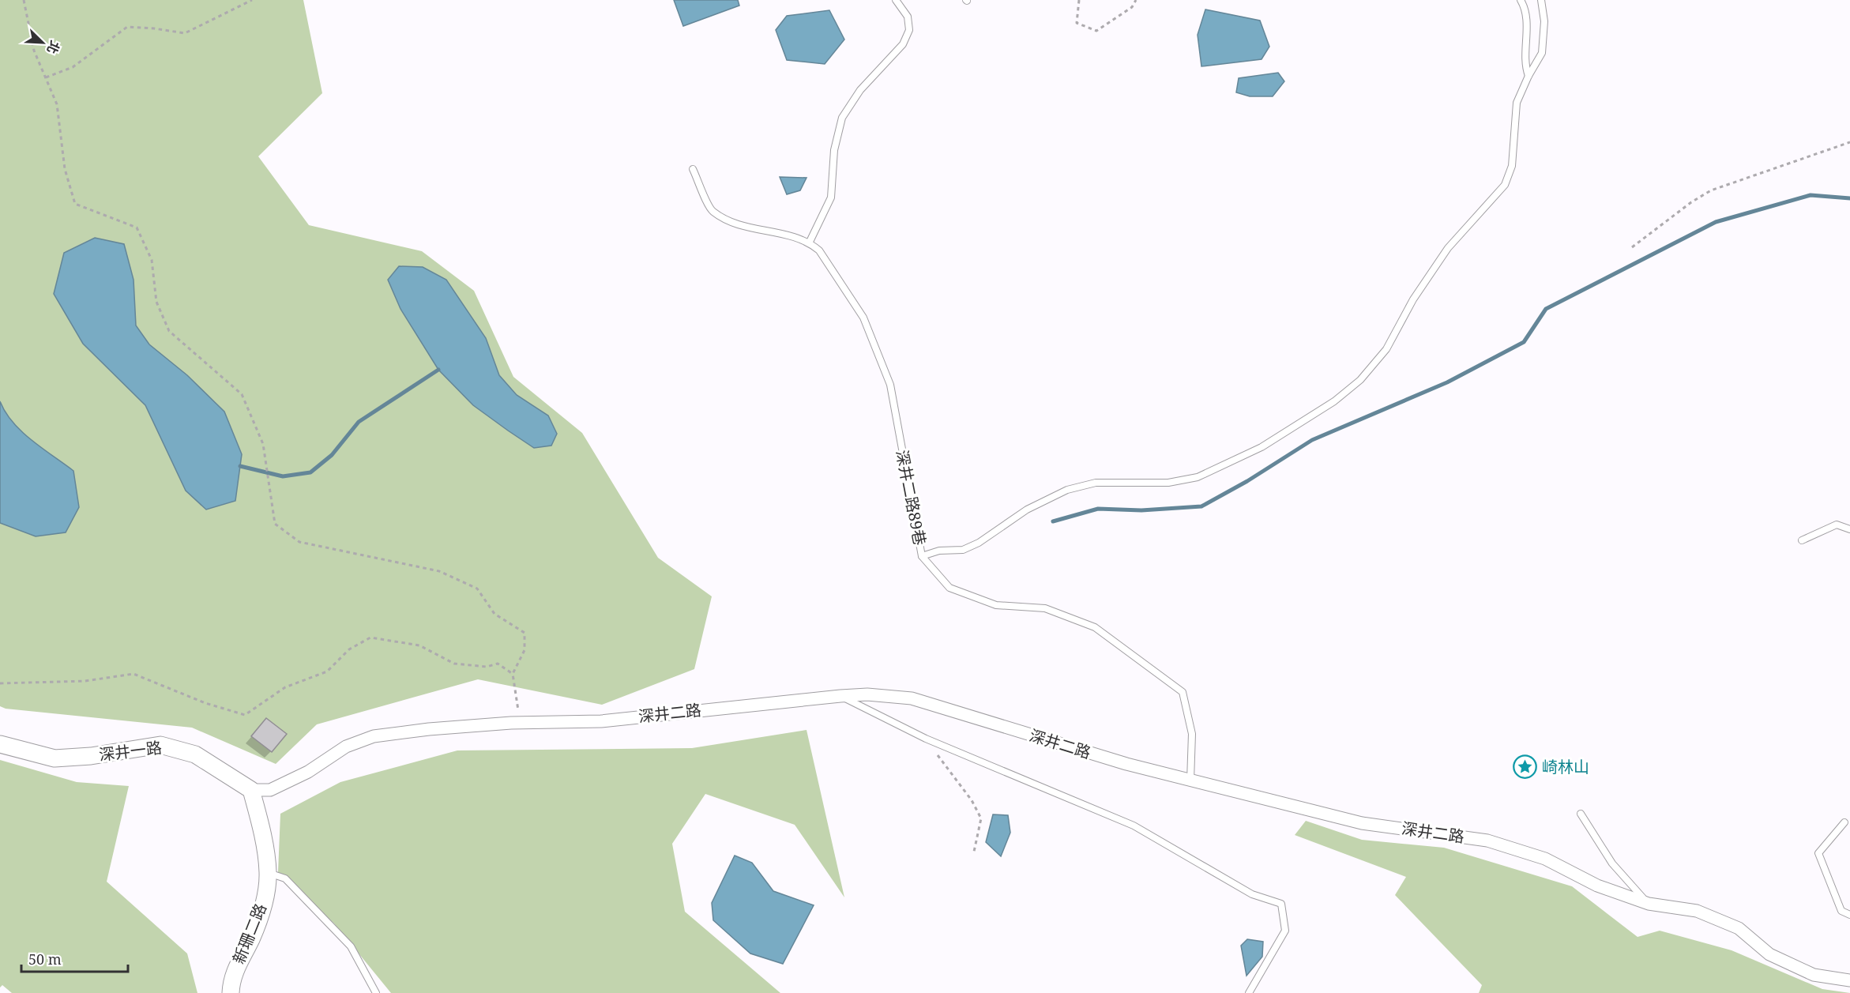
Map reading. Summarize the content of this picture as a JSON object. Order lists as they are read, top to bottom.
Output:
{
  "streets": {
    "street": ["深井二路", "深井一路", "新珊二路"],
    "lane": ["深井二路89巷"]
  },
  "crossings": [
    ["深井二路89巷", "深井二路"],
    ["深井二路", "深井一路"],
    ["深井二路", "新珊二路"],
    ["深井一路", "新珊二路"]
  ],
  "places": {
    "place": ["崎林山"]
  },
  "scale_bar": "50 m",
  "north": "bottom right"
}
